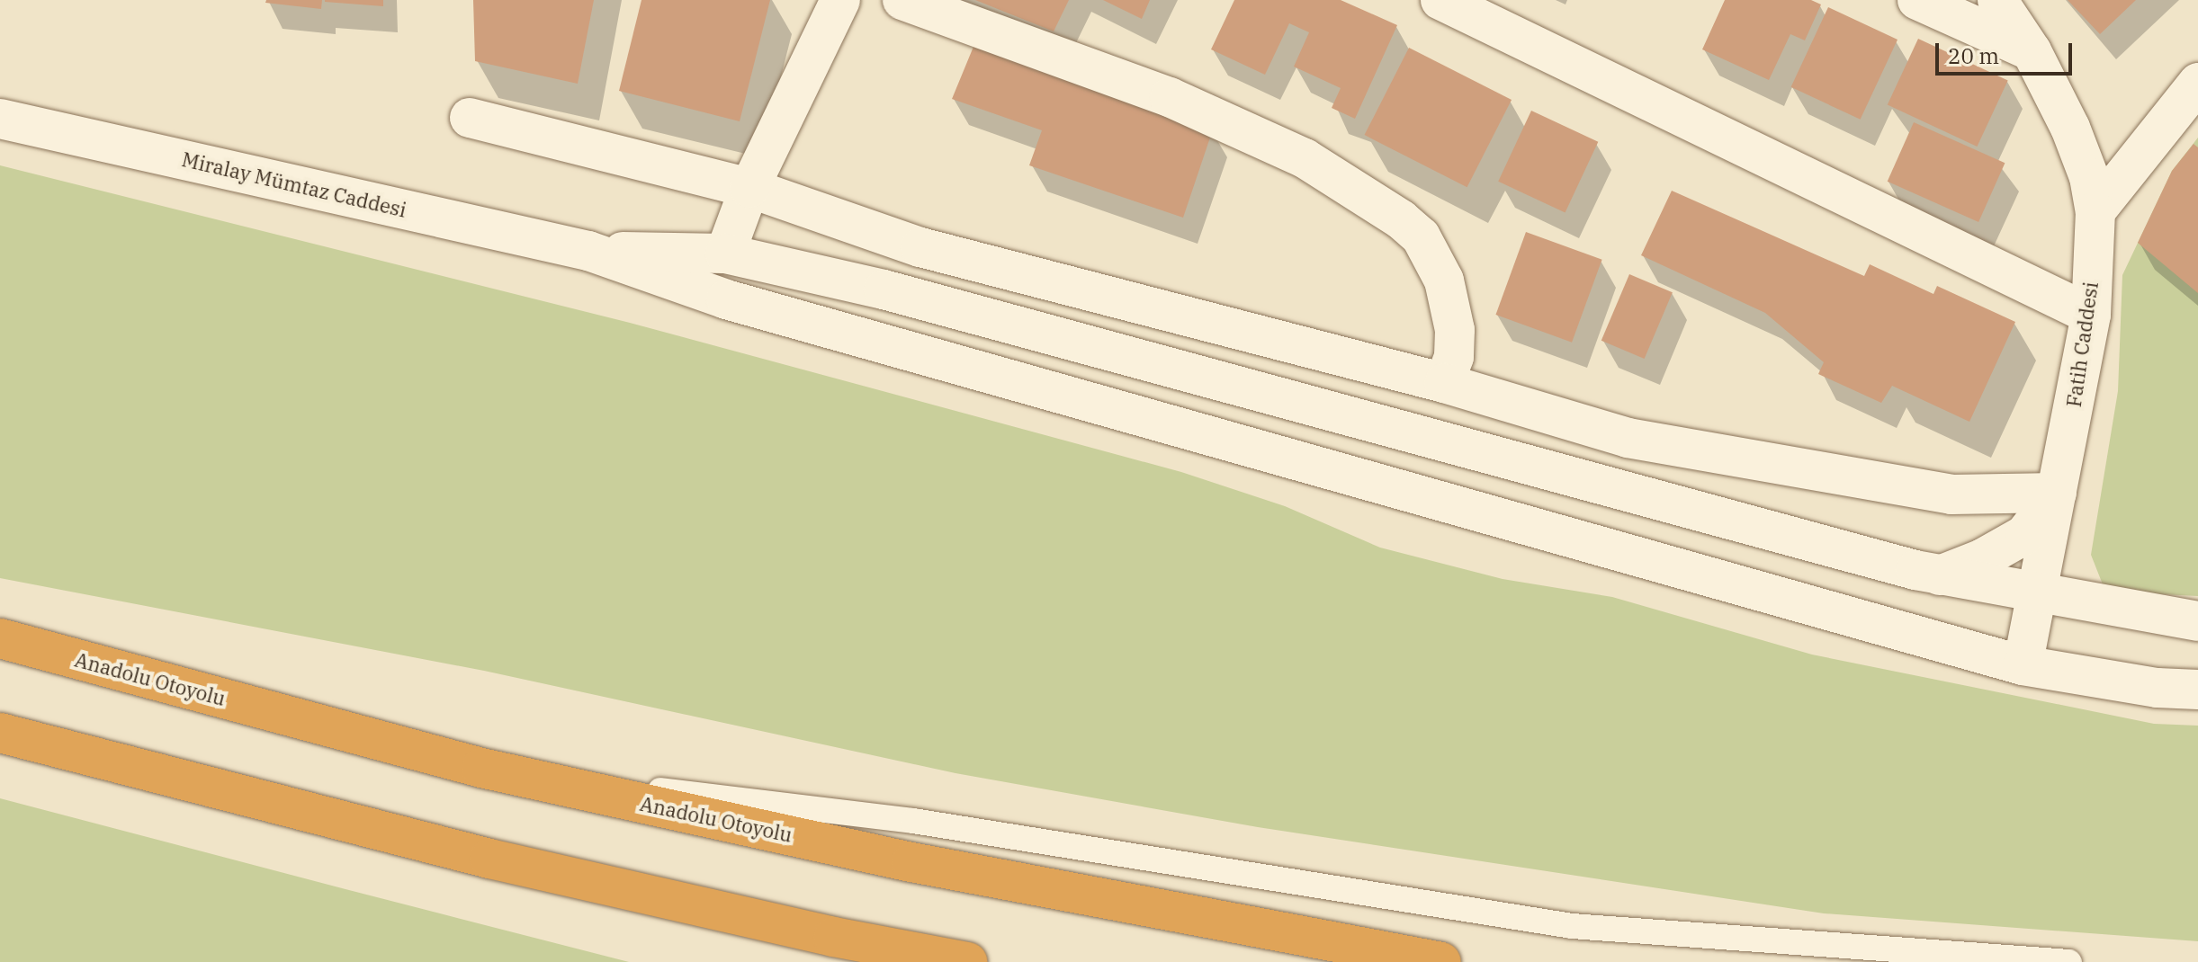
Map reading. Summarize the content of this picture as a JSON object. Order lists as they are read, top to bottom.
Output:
{
  "streets": {
    "highway": ["Anadolu Otoyolu"],
    "street": ["Miralay Mümtaz Caddesi", "Fatih Caddesi"]
  },
  "scale_bar": "20 m"
}
